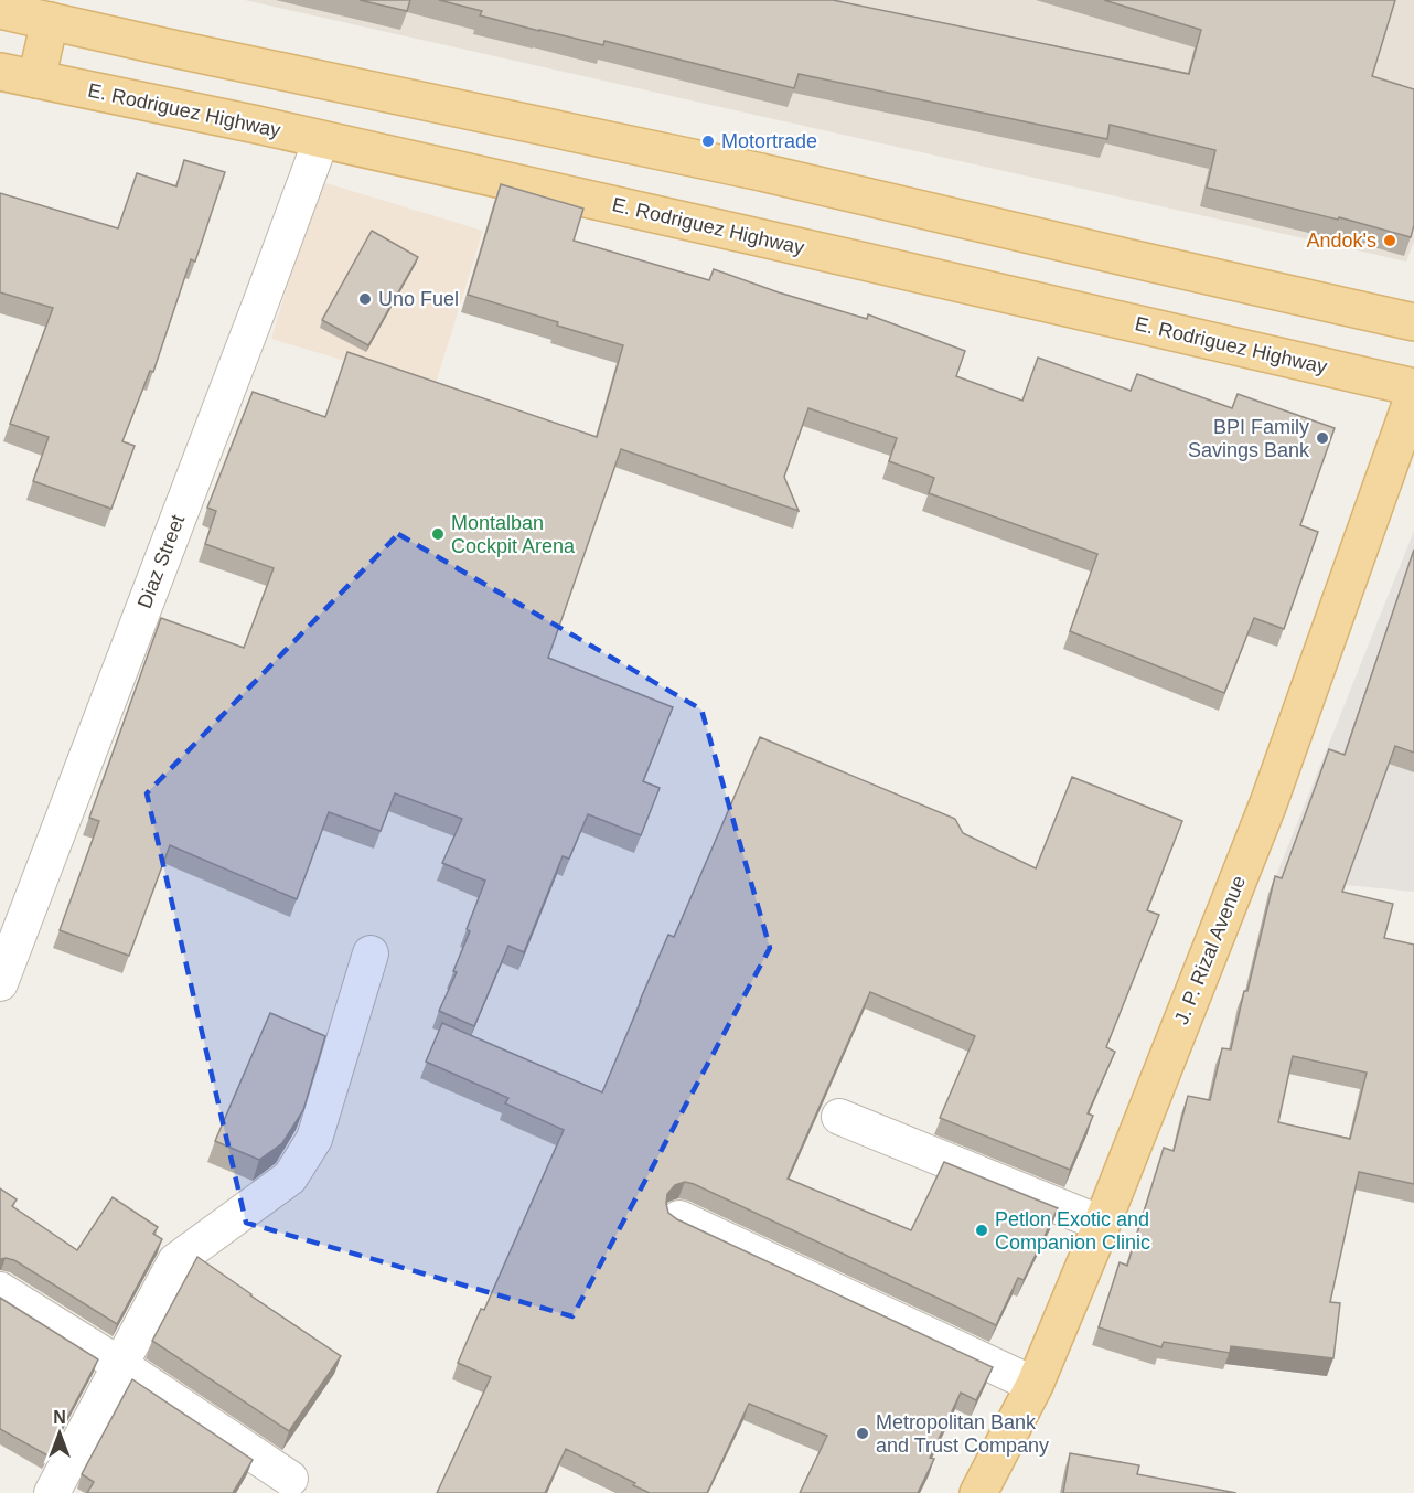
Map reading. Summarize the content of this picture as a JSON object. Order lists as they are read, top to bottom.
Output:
{
  "streets": {
    "main road": ["E. Rodriguez Highway", "J. P. Rizal Avenue"],
    "street": ["Diaz Street"]
  },
  "crossings": [
    ["E. Rodriguez Highway", "Diaz Street"]
  ],
  "places": [
    "Motortrade",
    "Andok's",
    "Uno Fuel",
    "BPI Family Savings Bank",
    "Montalban Cockpit Arena",
    "Petlon Exotic and Companion Clinic",
    "Metropolitan Bank and Trust Company"
  ],
  "north": "top"
}
